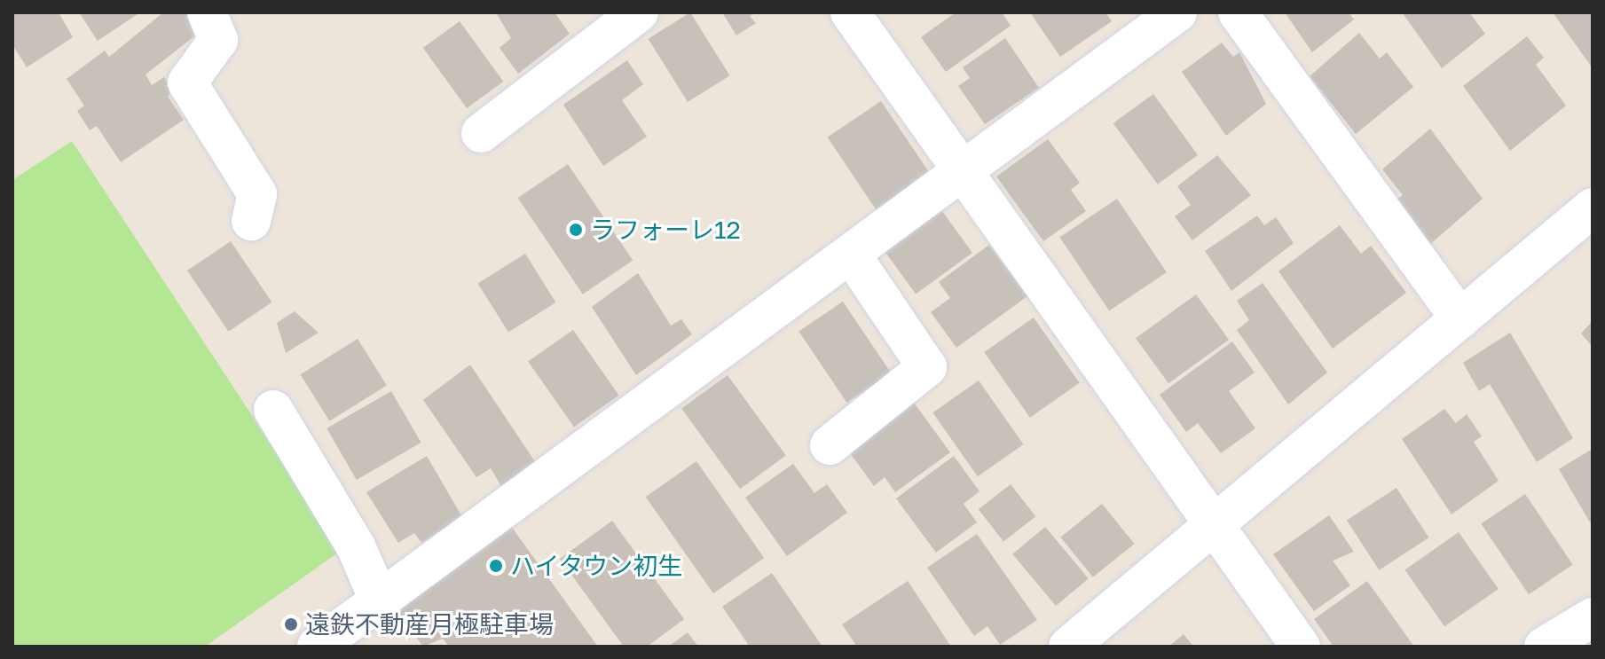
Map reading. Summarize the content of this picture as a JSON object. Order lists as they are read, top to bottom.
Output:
{
  "places": ["ラフォーレ12", "ハイタウン初生", "遠鉄不動産月極駐車場"]
}
